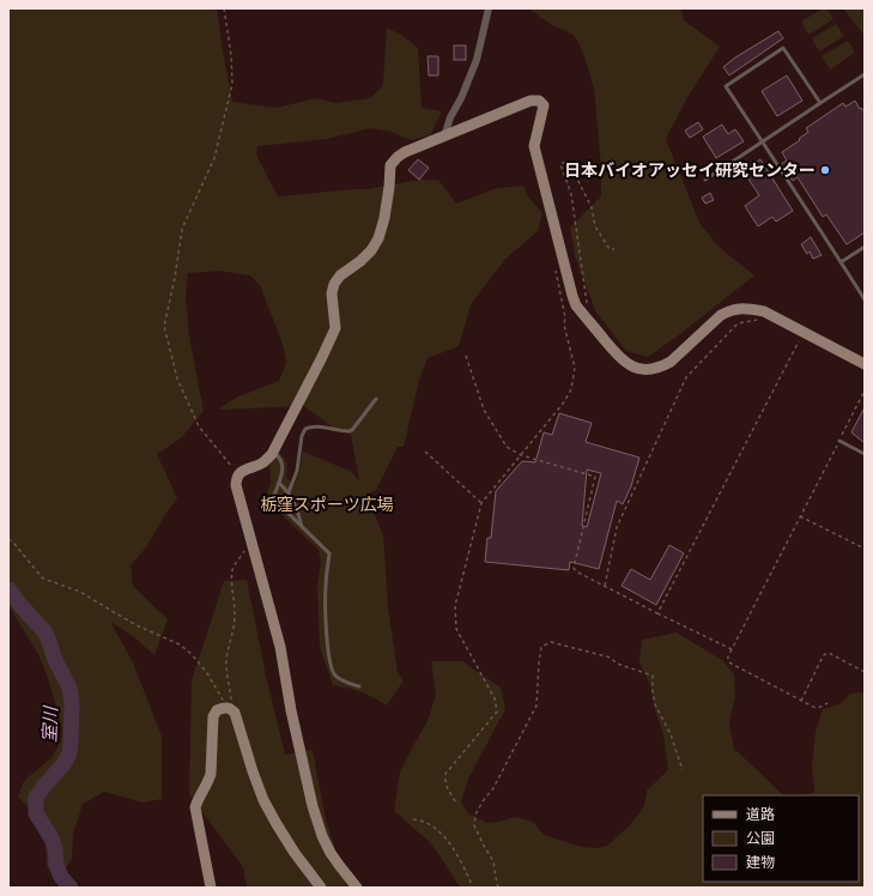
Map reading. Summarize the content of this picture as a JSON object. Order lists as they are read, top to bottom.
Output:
{
  "water": ["室川"],
  "parks": ["栃窪スポーツ広場"],
  "places": ["日本バイオアッセイ研究センター"],
  "legend": ["道路", "公園", "建物"]
}
